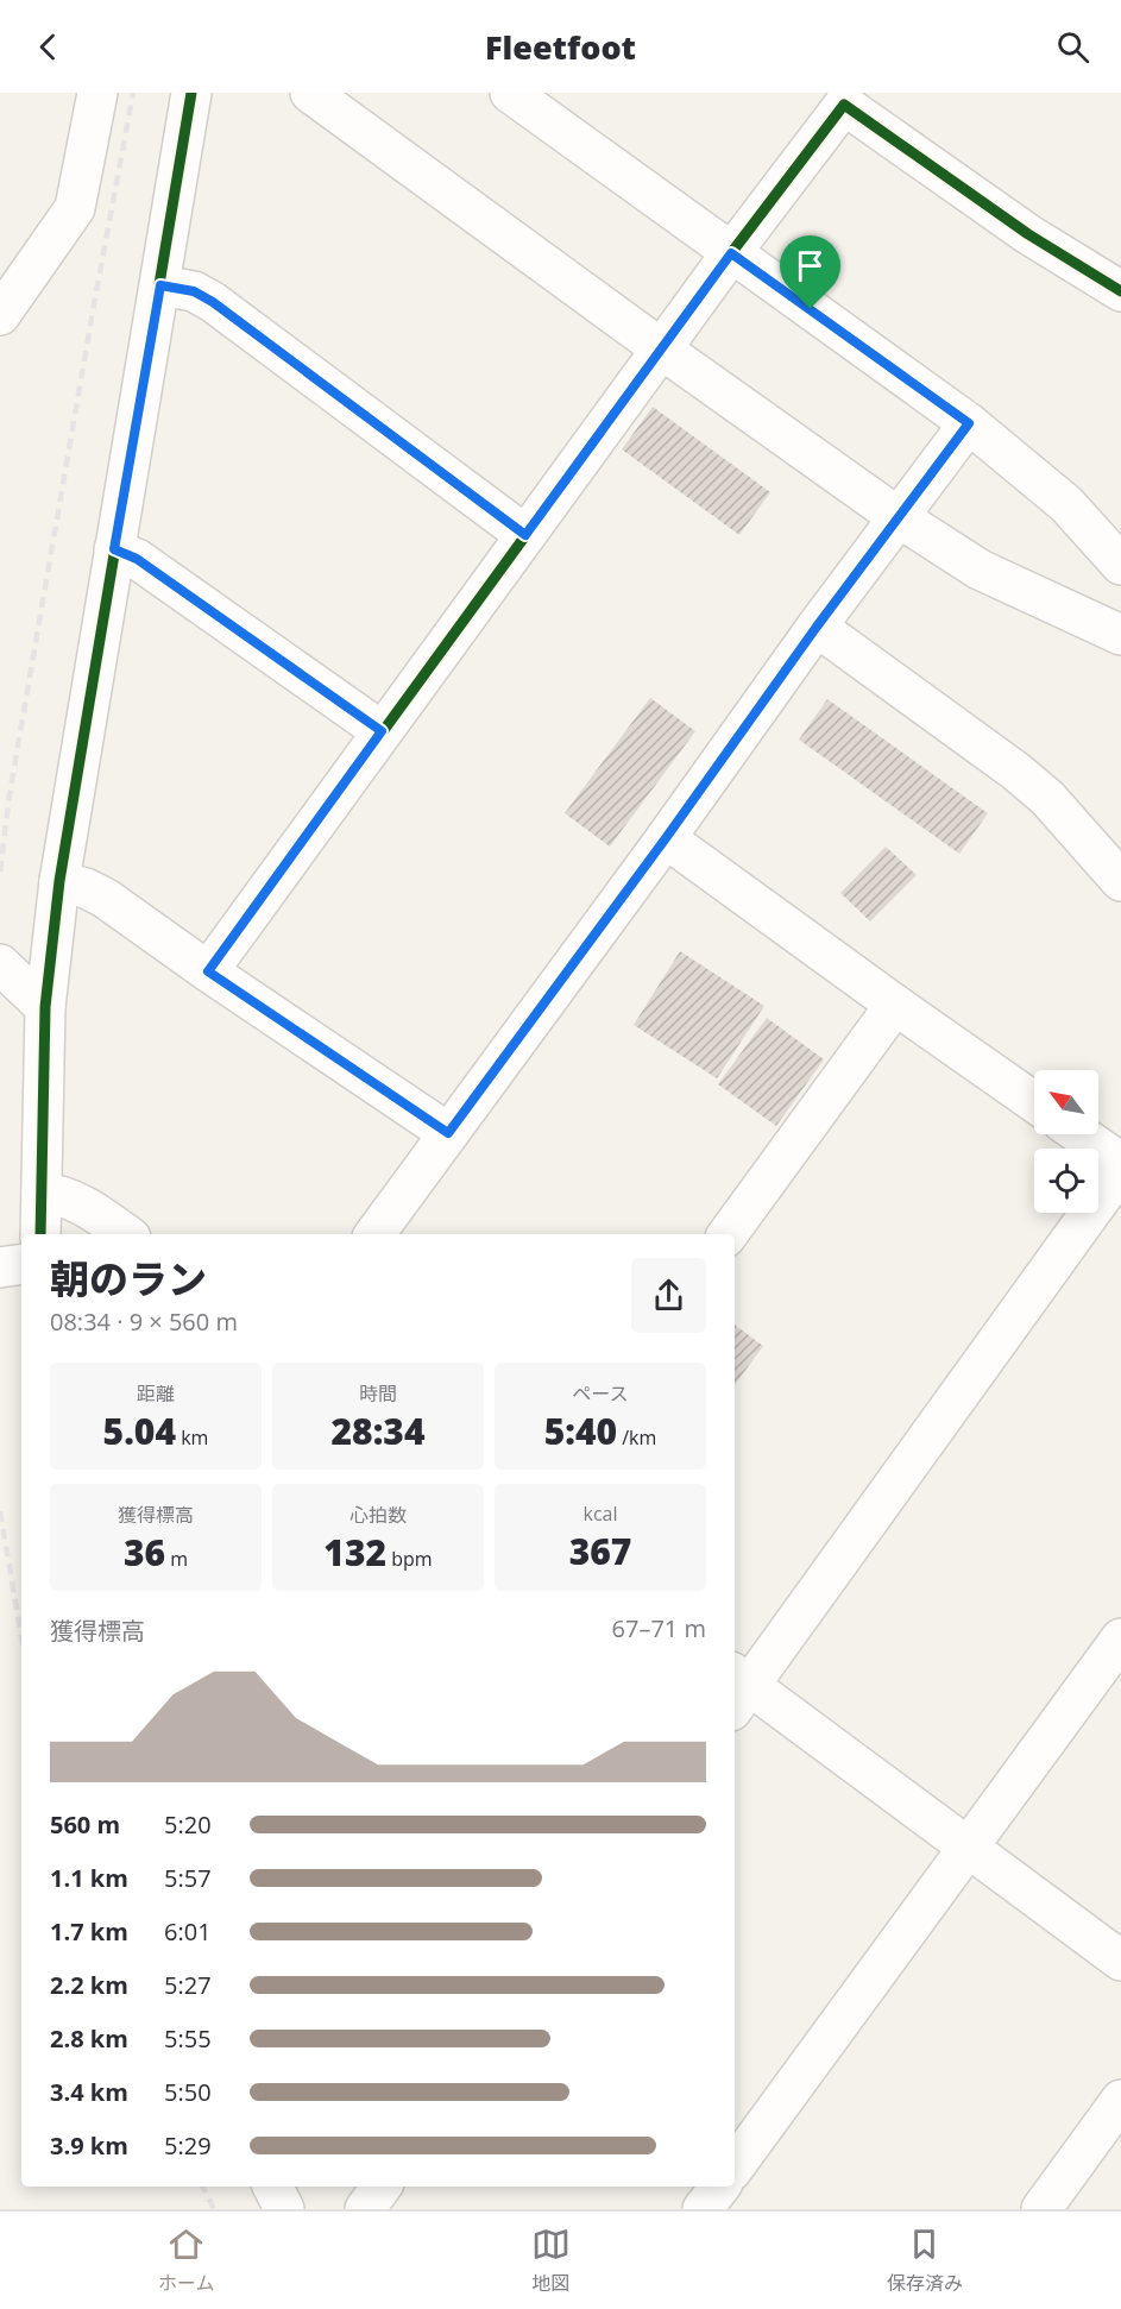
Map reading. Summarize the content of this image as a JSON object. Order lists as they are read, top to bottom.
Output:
{
  "north": "top left",
  "page": {
    "header": "Fleetfoot",
    "heading": ["朝のラン", "08:34 · 9 × 560 m"],
    "stats": [
      ["距離", "5.04 km"],
      ["時間", "28:34"],
      ["ペース", "5:40 /km"],
      ["獲得標高", "36 m"],
      ["心拍数", "132 bpm"],
      ["kcal", "367"]
    ],
    "chart": ["獲得標高", "67–71 m"],
    "list": [
      {
        "name": "560 m",
        "note": "5:20"
      },
      {
        "name": "1.1 km",
        "note": "5:57"
      },
      {
        "name": "1.7 km",
        "note": "6:01"
      },
      {
        "name": "2.2 km",
        "note": "5:27"
      },
      {
        "name": "2.8 km",
        "note": "5:55"
      },
      {
        "name": "3.4 km",
        "note": "5:50"
      },
      {
        "name": "3.9 km",
        "note": "5:29"
      }
    ],
    "tabs": ["ホーム", "地図", "保存済み"]
  }
}
